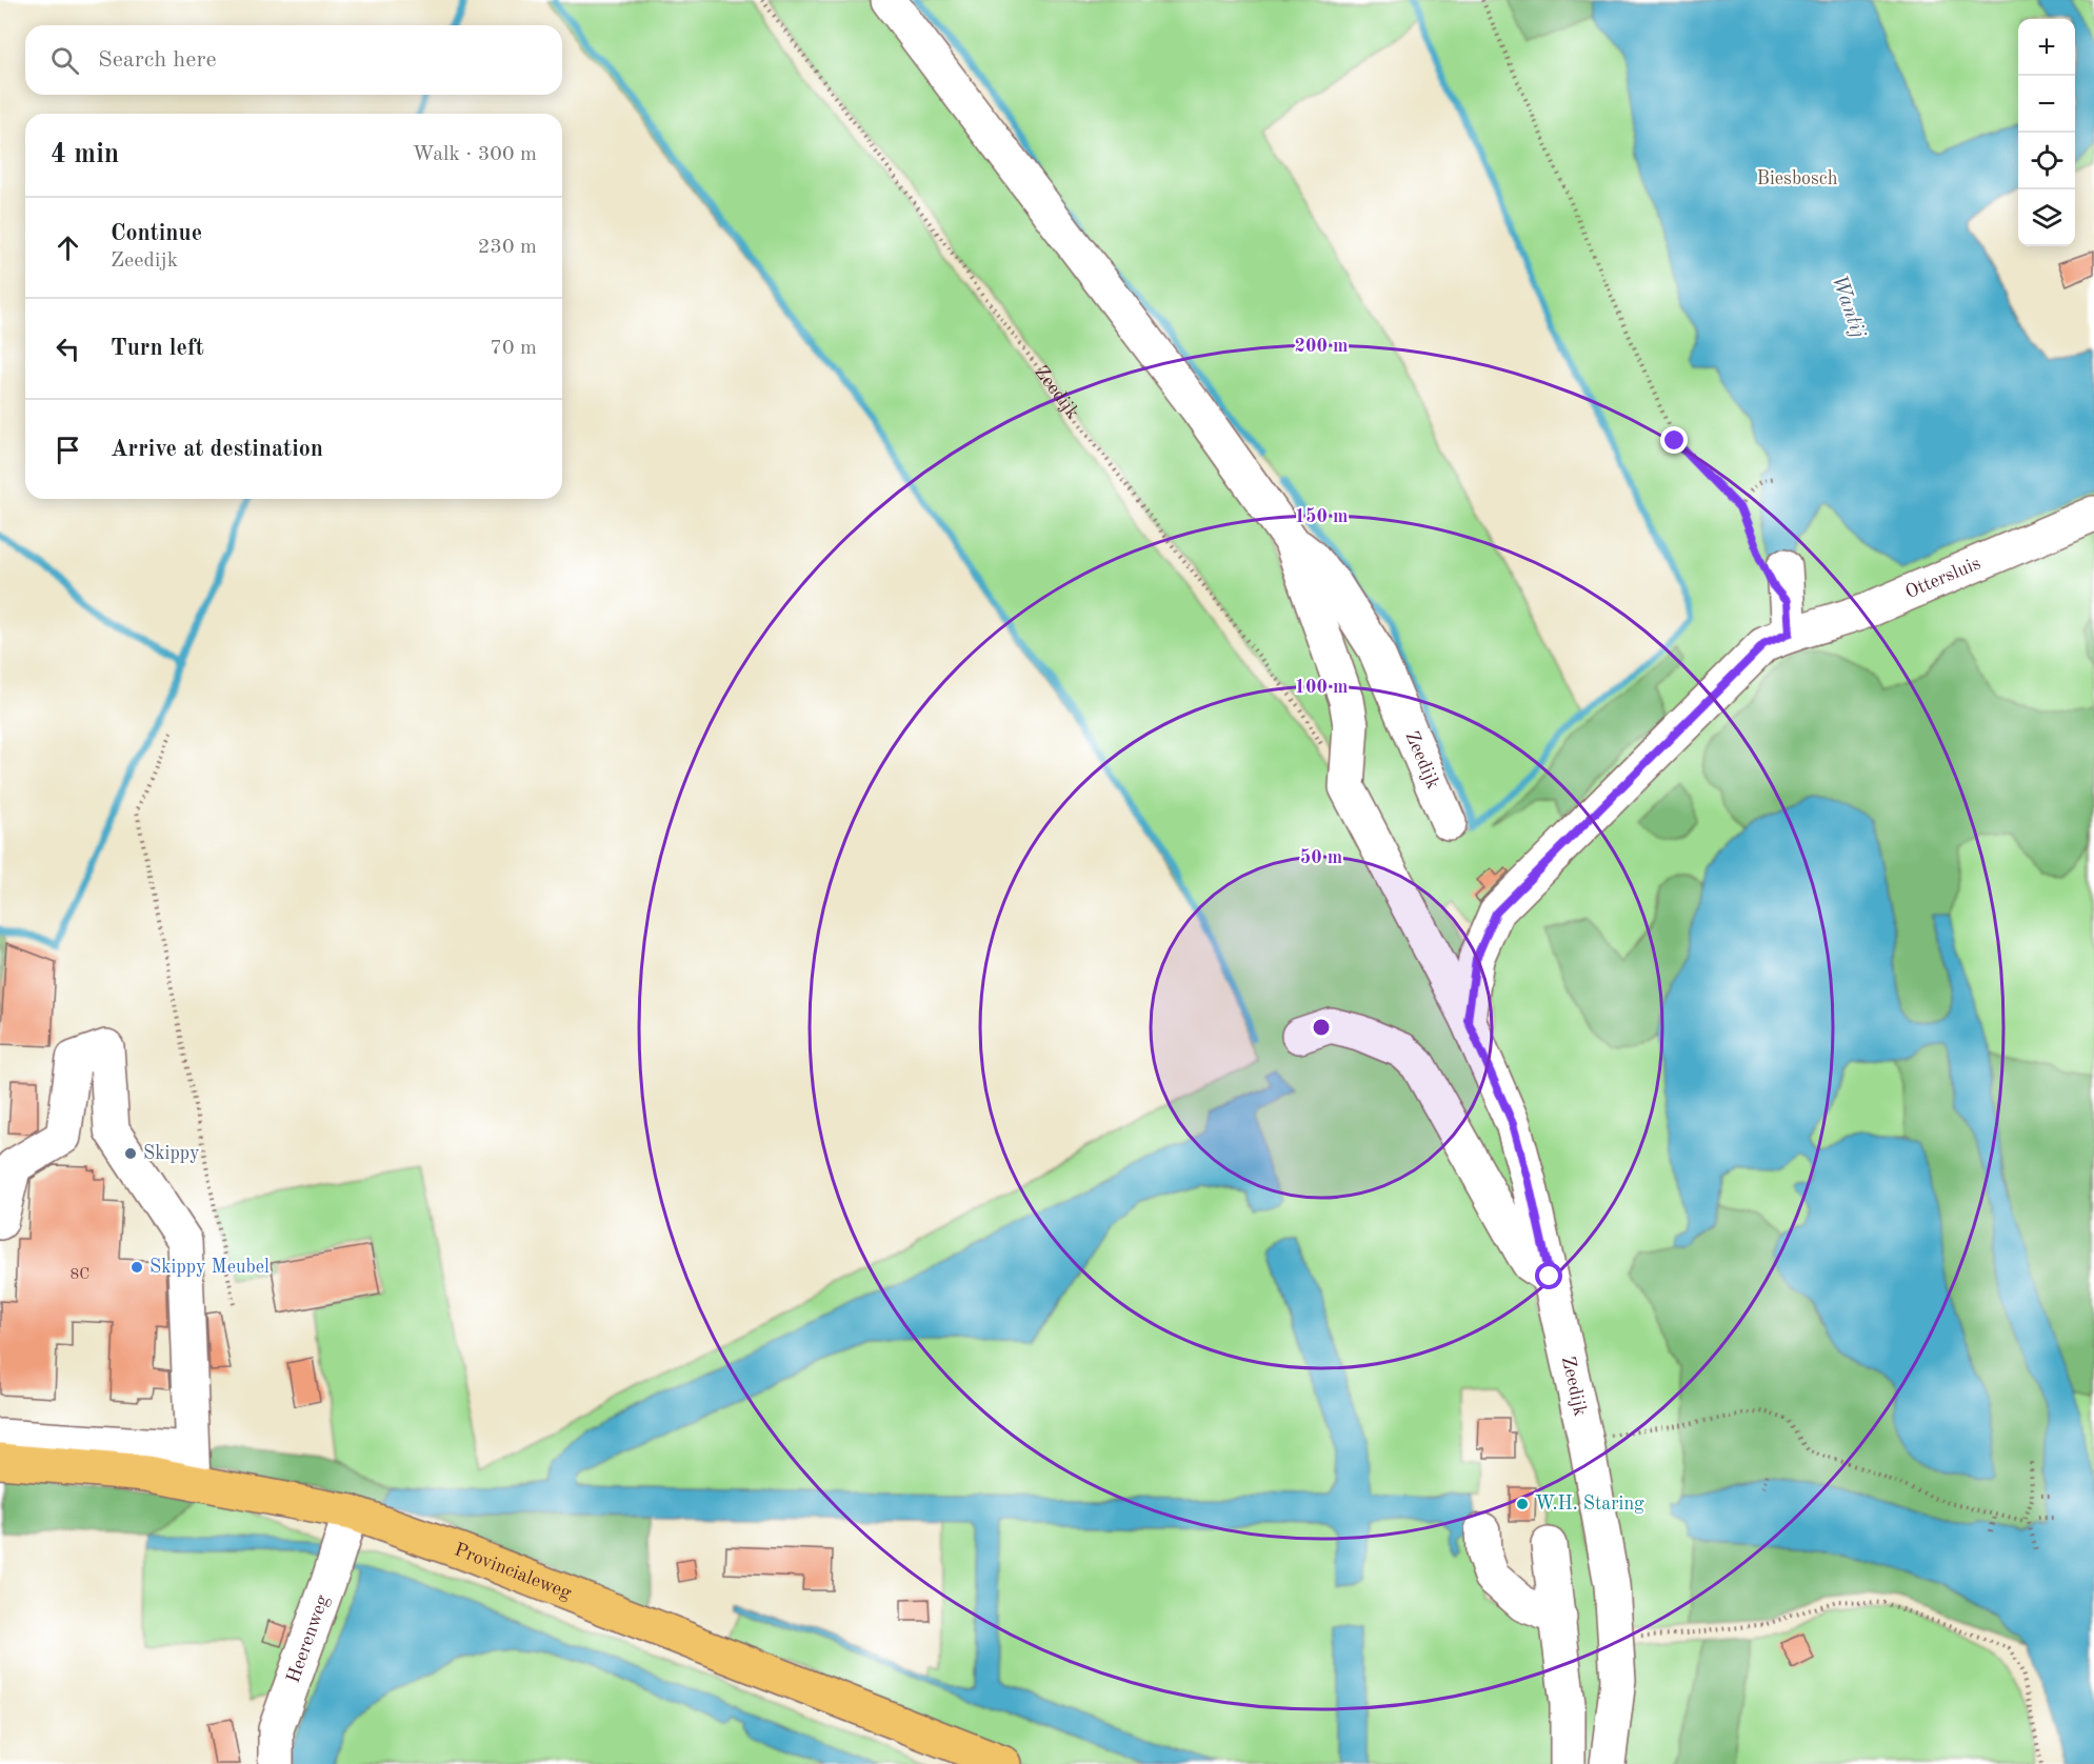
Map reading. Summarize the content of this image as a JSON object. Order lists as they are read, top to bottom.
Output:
{
  "streets": {
    "main road": ["Provincialeweg"],
    "street": ["Zeedijk", "Ottersluis", "Heerenweg"]
  },
  "crossings": [
    ["Provincialeweg", "Heerenweg"]
  ],
  "water": ["Wantij"],
  "parks": ["Biesbosch"],
  "places": ["Skippy", "Skippy Meubel", "W.H. Staring"],
  "house_numbers": ["8C"],
  "page": {
    "map_buttons": ["+", "−"],
    "search": "Search here",
    "heading": ["4 min", "Walk · 300 m"],
    "list": [
      ["Continue", "Zeedijk", "230 m"],
      ["Turn left", "70 m"],
      "Arrive at destination"
    ]
  },
  "rings": [
    "200 m",
    "150 m",
    "100 m",
    "50 m"
  ]
}
